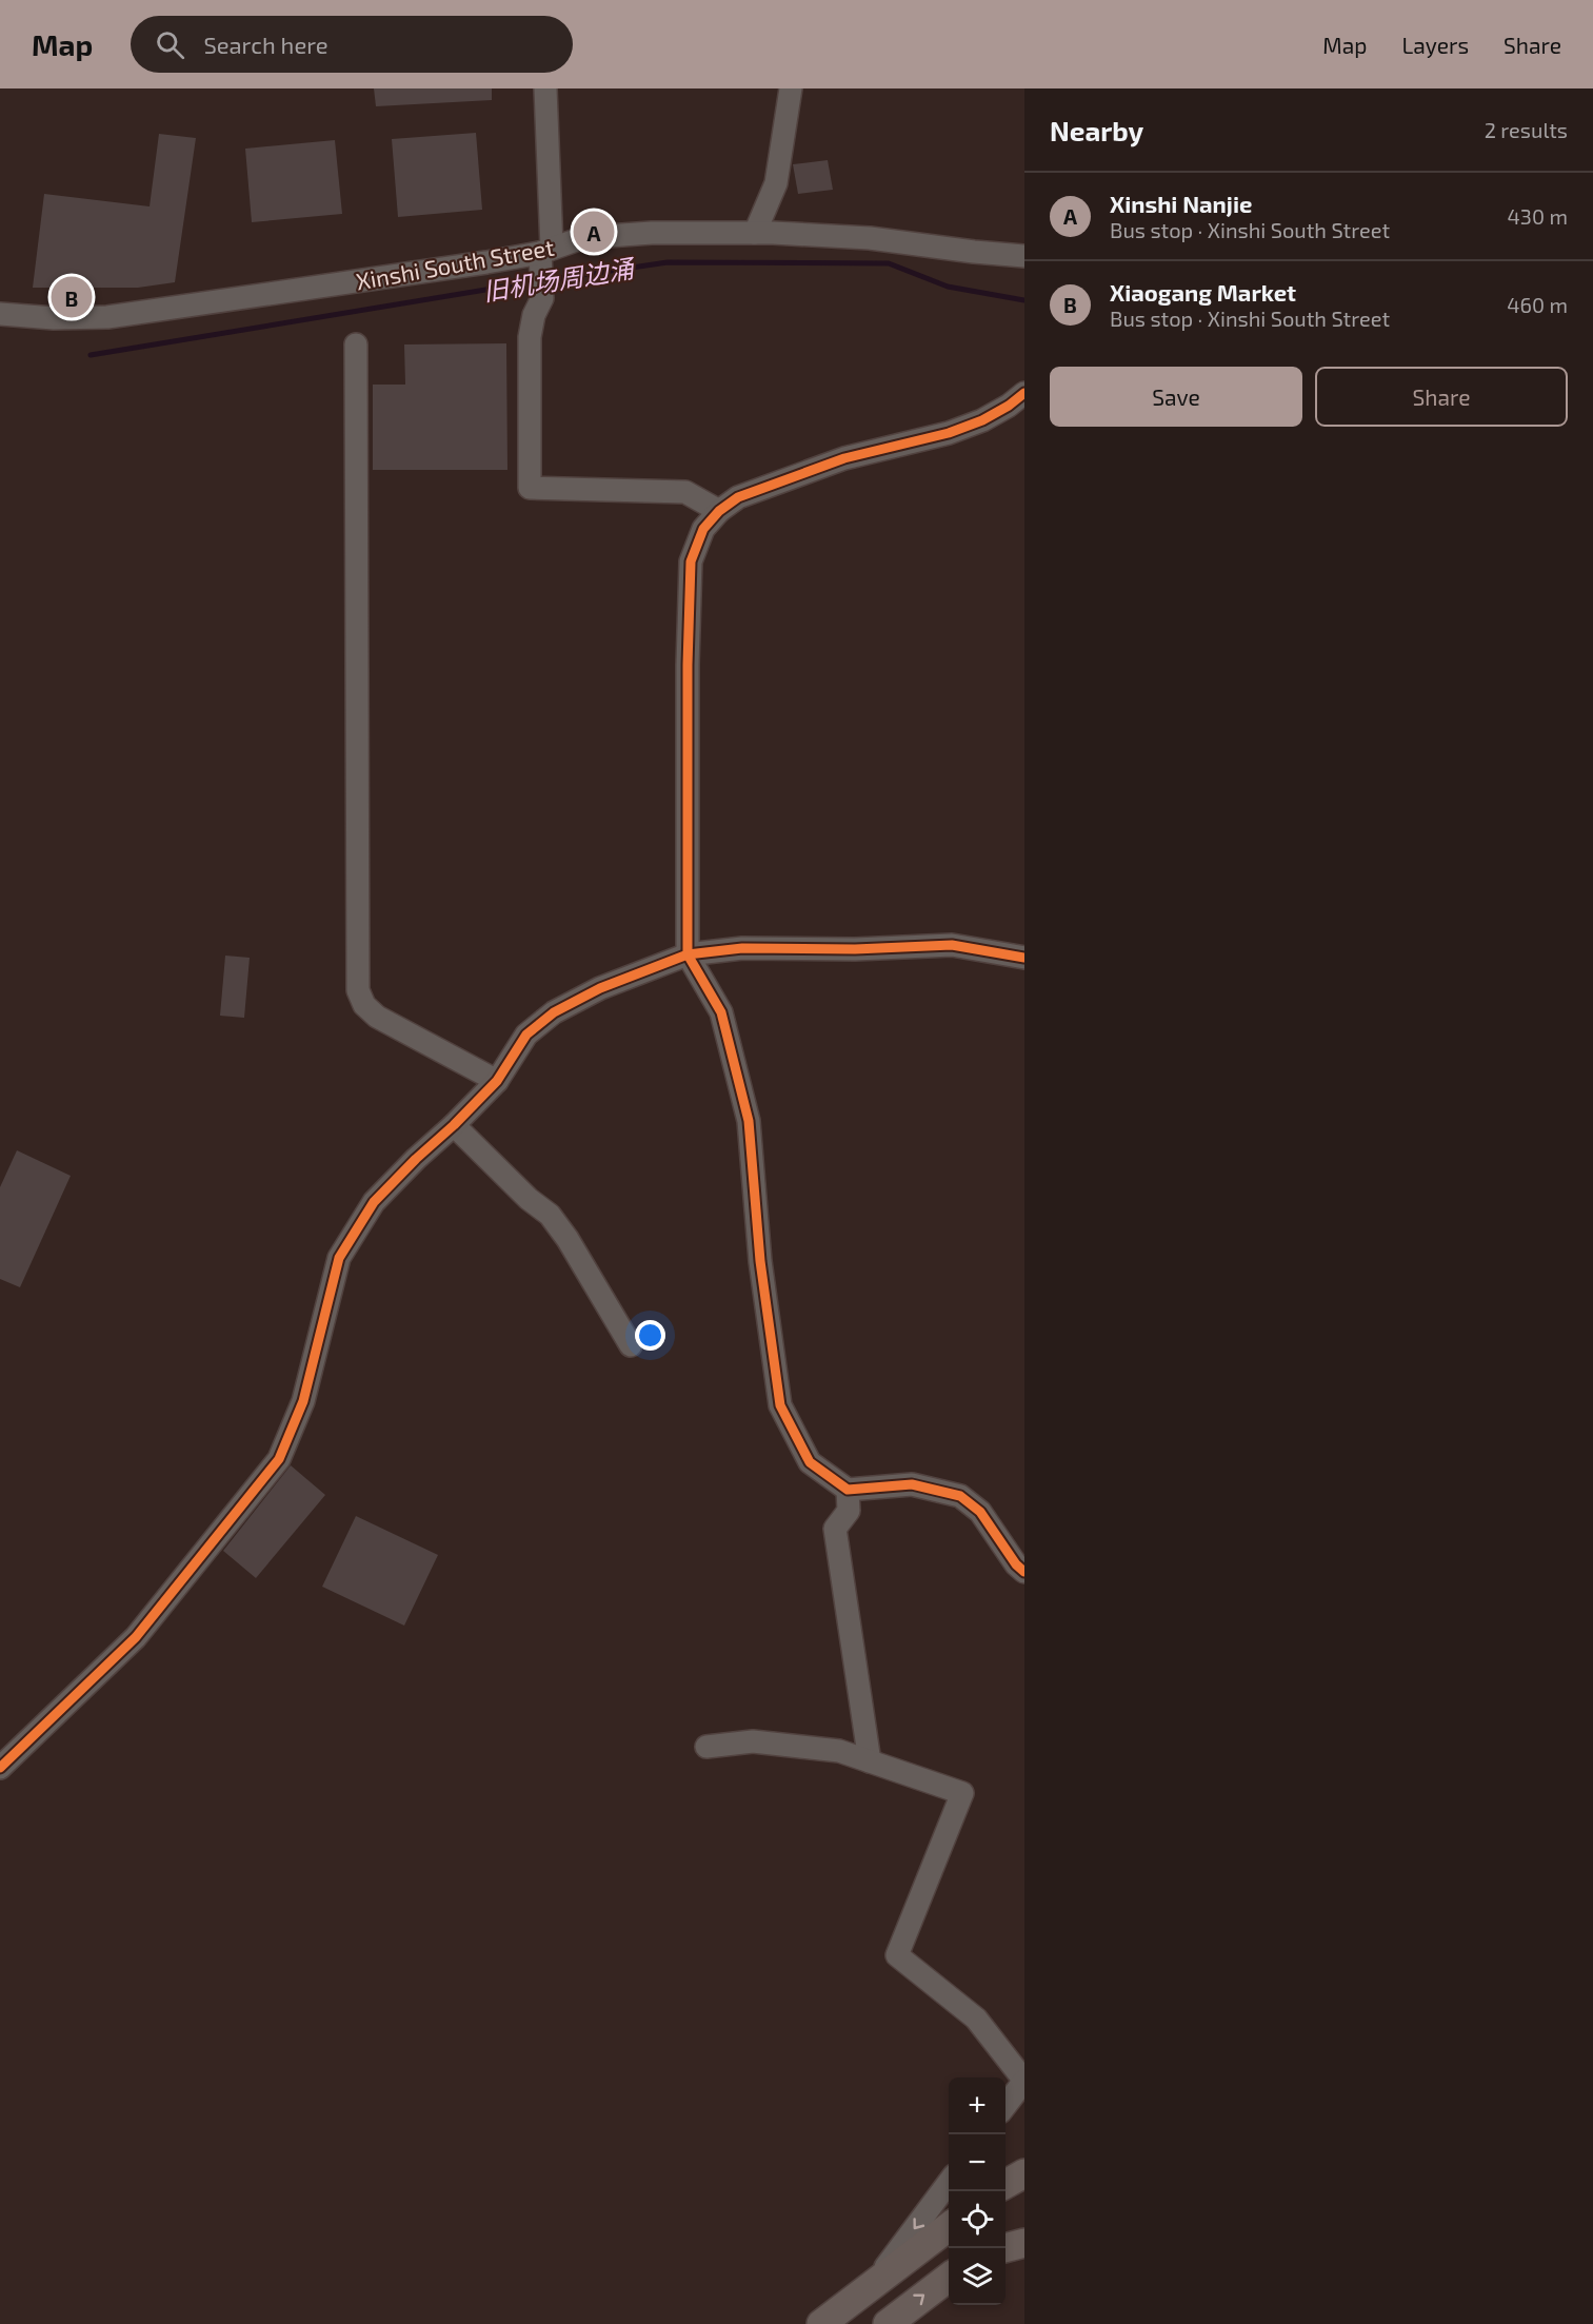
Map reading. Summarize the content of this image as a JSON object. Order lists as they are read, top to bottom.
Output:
{
  "streets": {
    "street": ["Xinshi South Street"]
  },
  "water": ["旧机场周边涌"],
  "page": {
    "header": "Map",
    "search": "Search here",
    "nav": ["Map", "Layers", "Share"],
    "heading": ["Nearby", "2 results"],
    "list": [
      {
        "mark": "A",
        "name": "Xinshi Nanjie",
        "note": "Bus stop · Xinshi South Street",
        "value": "430 m"
      },
      {
        "mark": "B",
        "name": "Xiaogang Market",
        "note": "Bus stop · Xinshi South Street",
        "value": "460 m"
      }
    ],
    "pins": ["A", "B"],
    "buttons": ["Save", "Share"],
    "map_buttons": ["+", "−"]
  }
}
